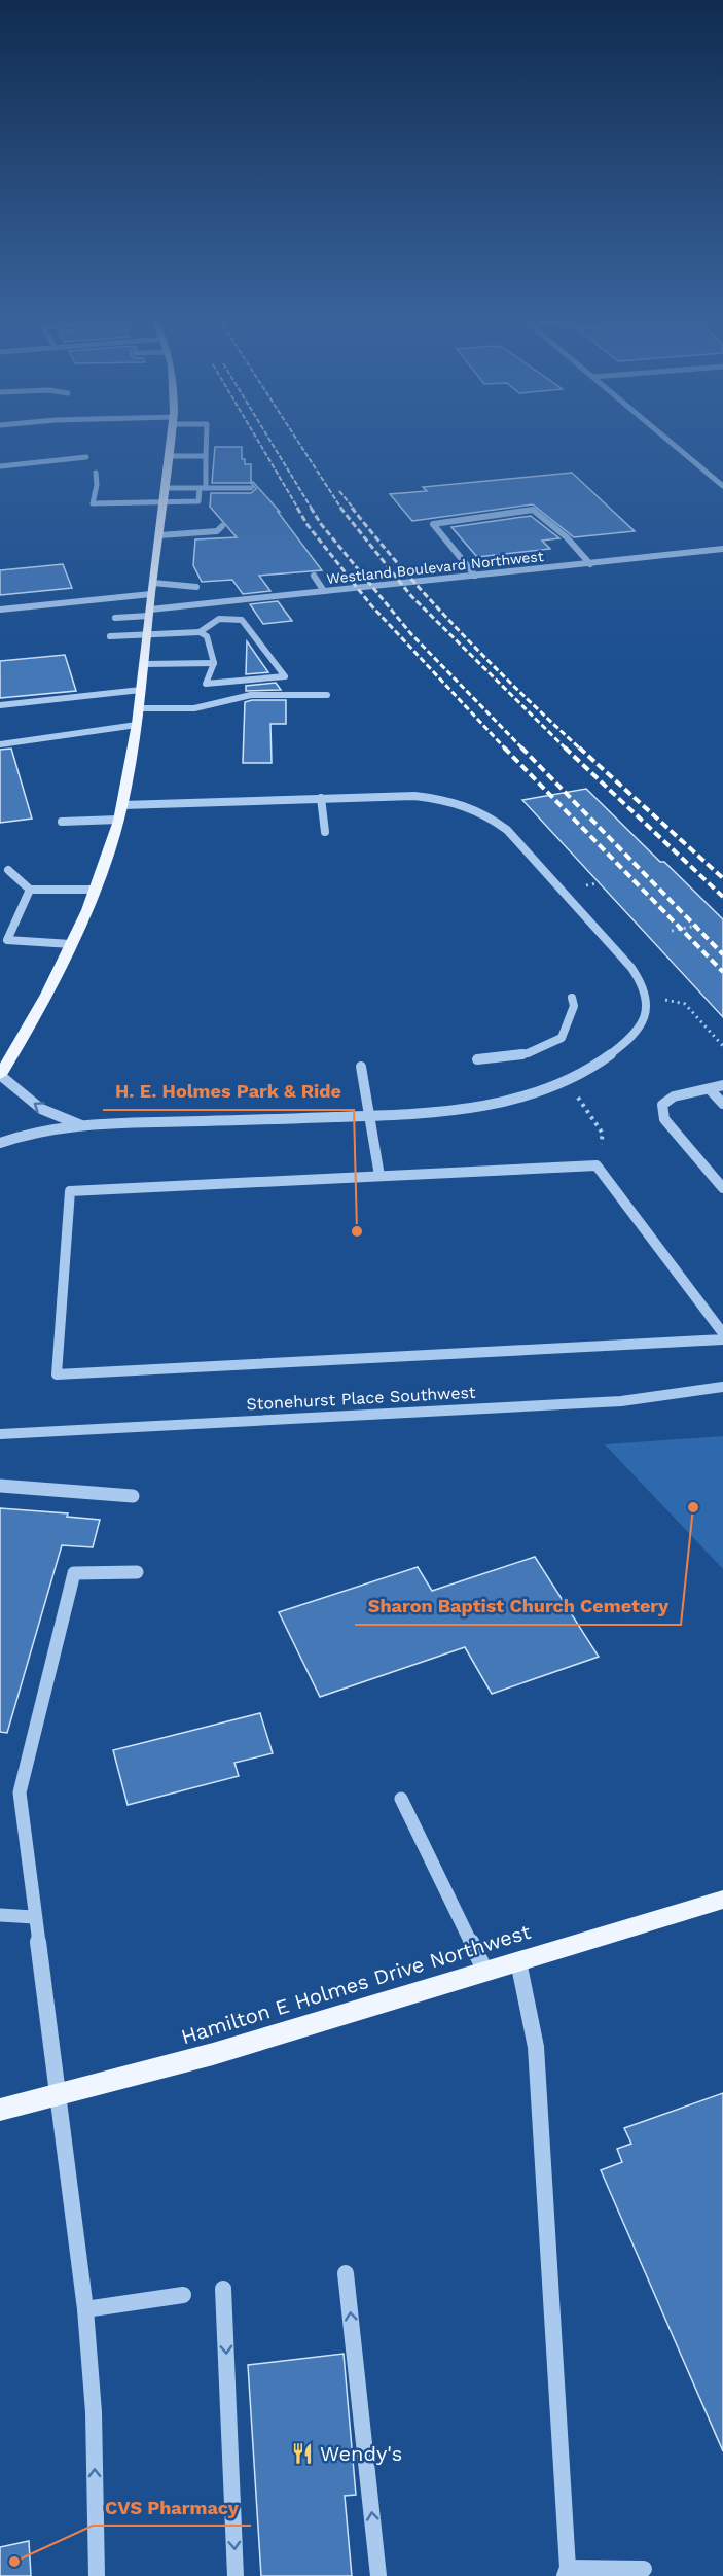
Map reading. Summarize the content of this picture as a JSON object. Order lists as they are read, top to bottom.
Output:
{
  "streets": {
    "main road": ["Hamilton E Holmes Drive Northwest"],
    "street": ["Westland Boulevard Northwest", "Stonehurst Place Southwest"]
  },
  "places": {
    "other": ["H. E. Holmes Park & Ride", "Sharon Baptist Church Cemetery", "CVS Pharmacy"],
    "restaurant": ["Wendy's"]
  }
}
